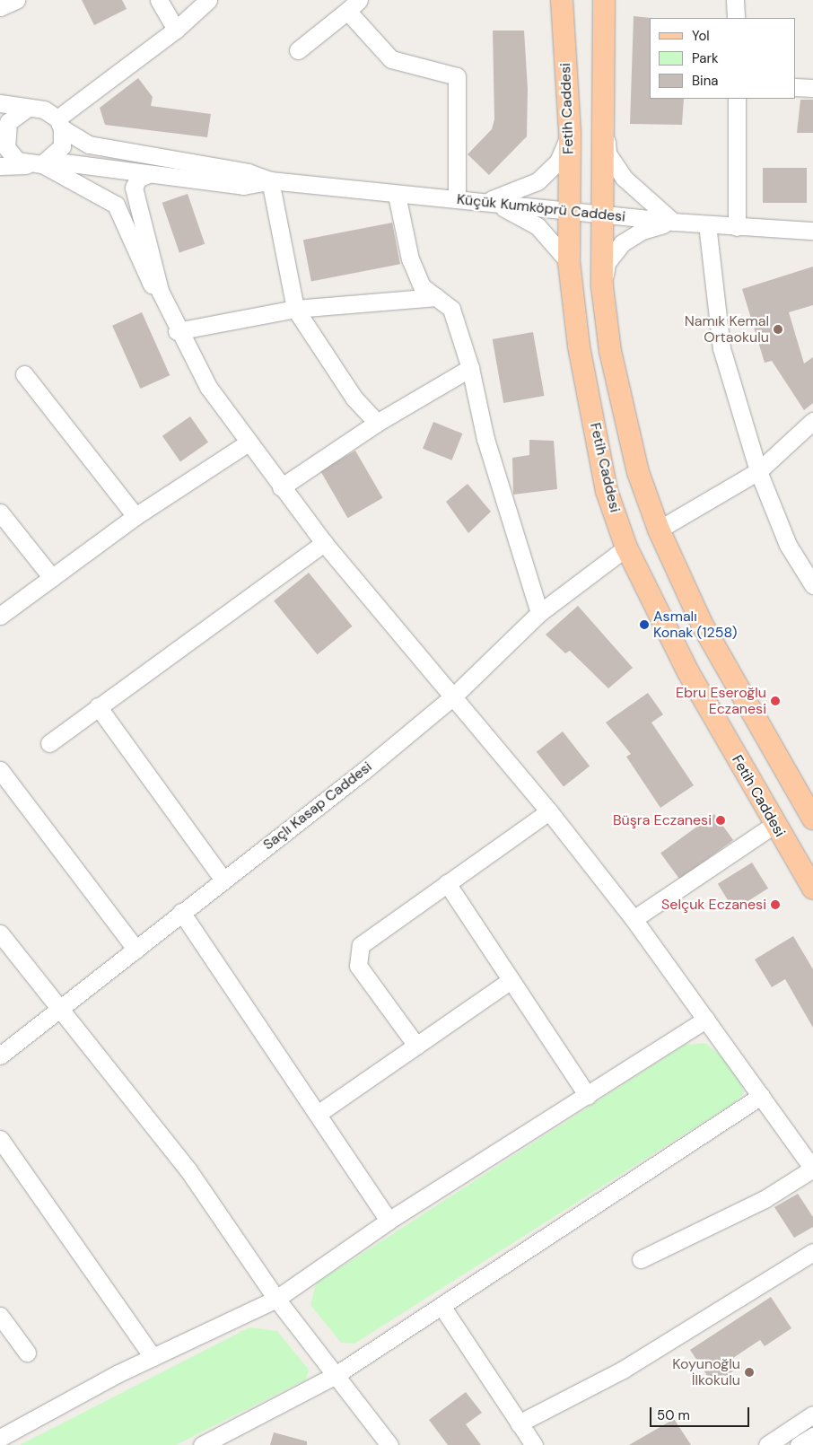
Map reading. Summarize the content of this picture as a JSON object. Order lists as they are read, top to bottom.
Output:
{
  "streets": {
    "main road": ["Fetih Caddesi"],
    "street": ["Küçük Kumköprü Caddesi", "Saçlı Kasap Caddesi"]
  },
  "crossings": [
    ["Fetih Caddesi", "Küçük Kumköprü Caddesi"],
    ["Fetih Caddesi", "Saçlı Kasap Caddesi"]
  ],
  "places": [
    "Namık Kemal Ortaokulu",
    "Asmalı Konak (1258)",
    "Ebru Eseroğlu Eczanesi",
    "Büşra Eczanesi",
    "Selçuk Eczanesi",
    "Koyunoğlu İlkokulu"
  ],
  "legend": ["Yol", "Park", "Bina"],
  "scale_bar": "50 m"
}
